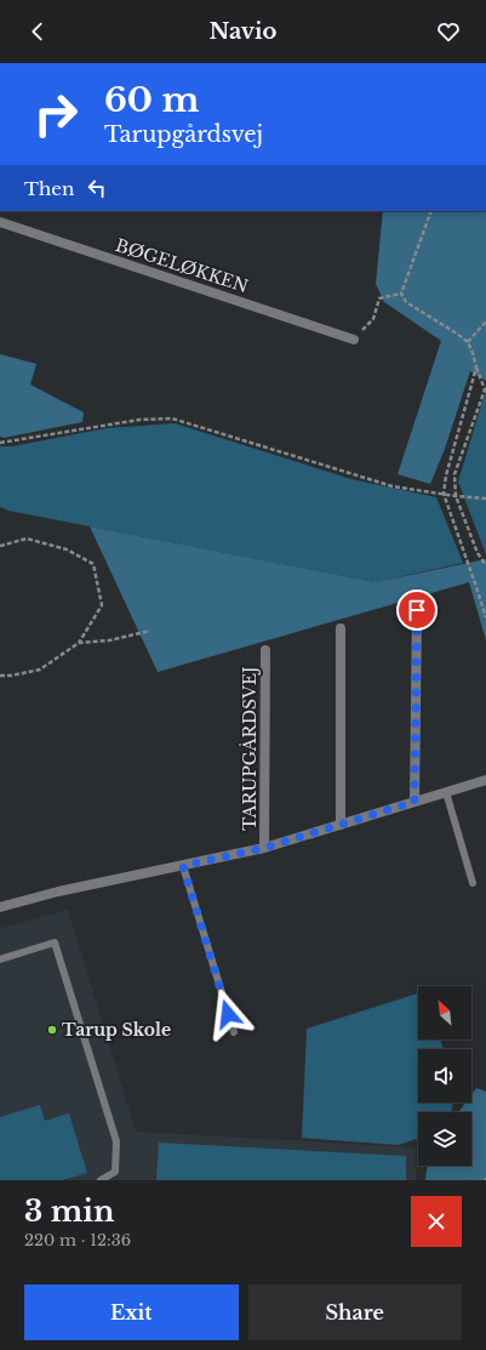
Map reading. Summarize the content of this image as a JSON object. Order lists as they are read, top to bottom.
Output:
{
  "streets": {
    "street": ["BØGELØKKEN", "TARUPGÅRDSVEJ"]
  },
  "places": ["Tarup Skole"],
  "north": "top left",
  "page": {
    "header": "Navio",
    "turn": ["60 m", "Tarupgårdsvej"],
    "then": "Then",
    "heading": ["3 min", "220 m · 12:36"],
    "buttons": ["Exit", "Share"]
  }
}
